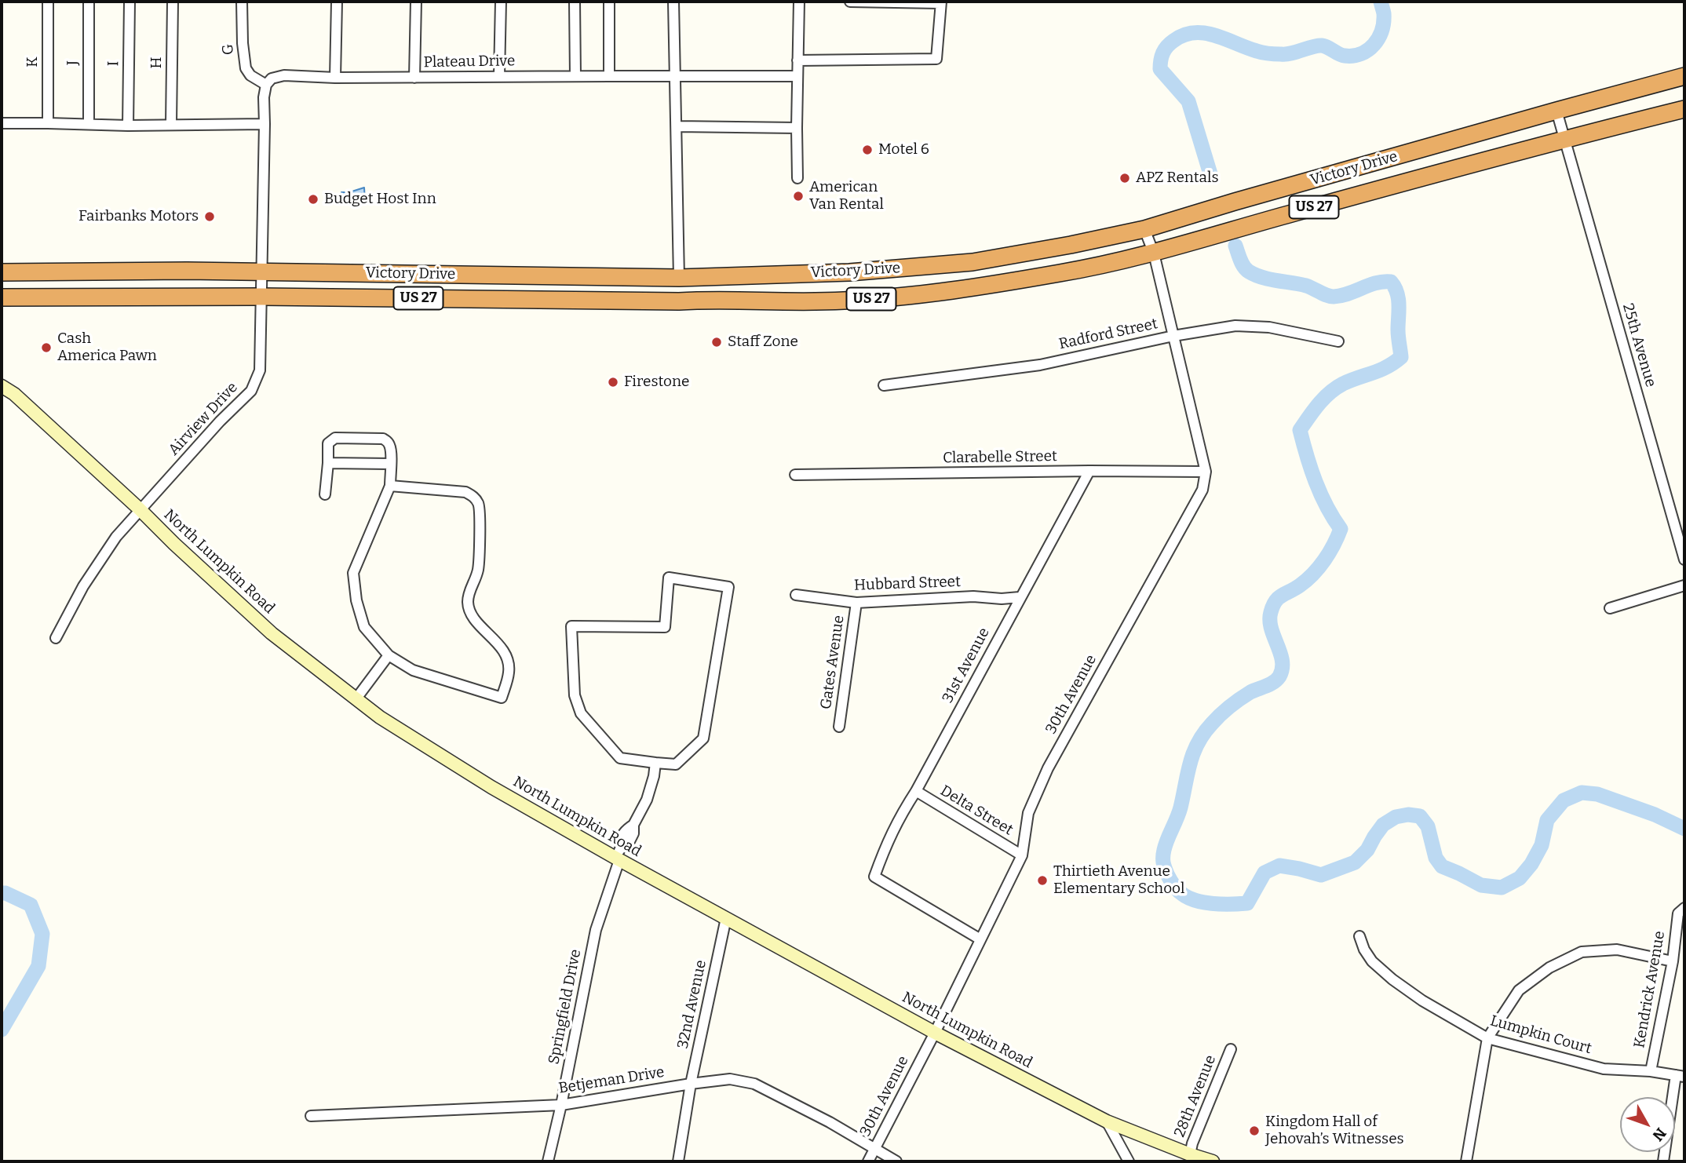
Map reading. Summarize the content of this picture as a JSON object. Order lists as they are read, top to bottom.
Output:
{
  "streets": {
    "highway": ["Victory Drive", "US 27"],
    "street": [
      "G",
      "K",
      "Plateau Drive",
      "J",
      "H",
      "I",
      "Radford Street",
      "25th Avenue",
      "Airview Drive",
      "Clarabelle Street",
      "North Lumpkin Road",
      "Hubbard Street",
      "Gates Avenue",
      "31st Avenue",
      "30th Avenue",
      "Delta Street",
      "Kendrick Avenue",
      "32nd Avenue",
      "Springfield Drive",
      "Lumpkin Court",
      "Betjeman Drive",
      "28th Avenue"
    ]
  },
  "crossings": [
    ["G", "Plateau Drive"],
    ["G", "Airview Drive"],
    ["Plateau Drive", "Airview Drive"],
    ["Victory Drive", "25th Avenue"],
    ["Victory Drive", "Airview Drive"],
    ["Victory Drive", "30th Avenue"],
    ["Radford Street", "30th Avenue"],
    ["Airview Drive", "North Lumpkin Road"],
    ["Clarabelle Street", "31st Avenue"],
    ["Clarabelle Street", "30th Avenue"],
    ["North Lumpkin Road", "30th Avenue"],
    ["North Lumpkin Road", "32nd Avenue"],
    ["North Lumpkin Road", "Springfield Drive"],
    ["North Lumpkin Road", "28th Avenue"],
    ["Hubbard Street", "Gates Avenue"],
    ["Hubbard Street", "31st Avenue"],
    ["31st Avenue", "30th Avenue"],
    ["31st Avenue", "Delta Street"],
    ["30th Avenue", "Delta Street"],
    ["30th Avenue", "Betjeman Drive"],
    ["Kendrick Avenue", "Lumpkin Court"],
    ["32nd Avenue", "Betjeman Drive"],
    ["Springfield Drive", "Betjeman Drive"]
  ],
  "places": [
    "Motel 6",
    "APZ Rentals",
    "American Van Rental",
    "Budget Host Inn",
    "Fairbanks Motors",
    "Staff Zone",
    "Cash America Pawn",
    "Firestone",
    "Thirtieth Avenue Elementary School",
    "Kingdom Hall of Jehovah’s Witnesses"
  ],
  "north": "bottom right"
}
